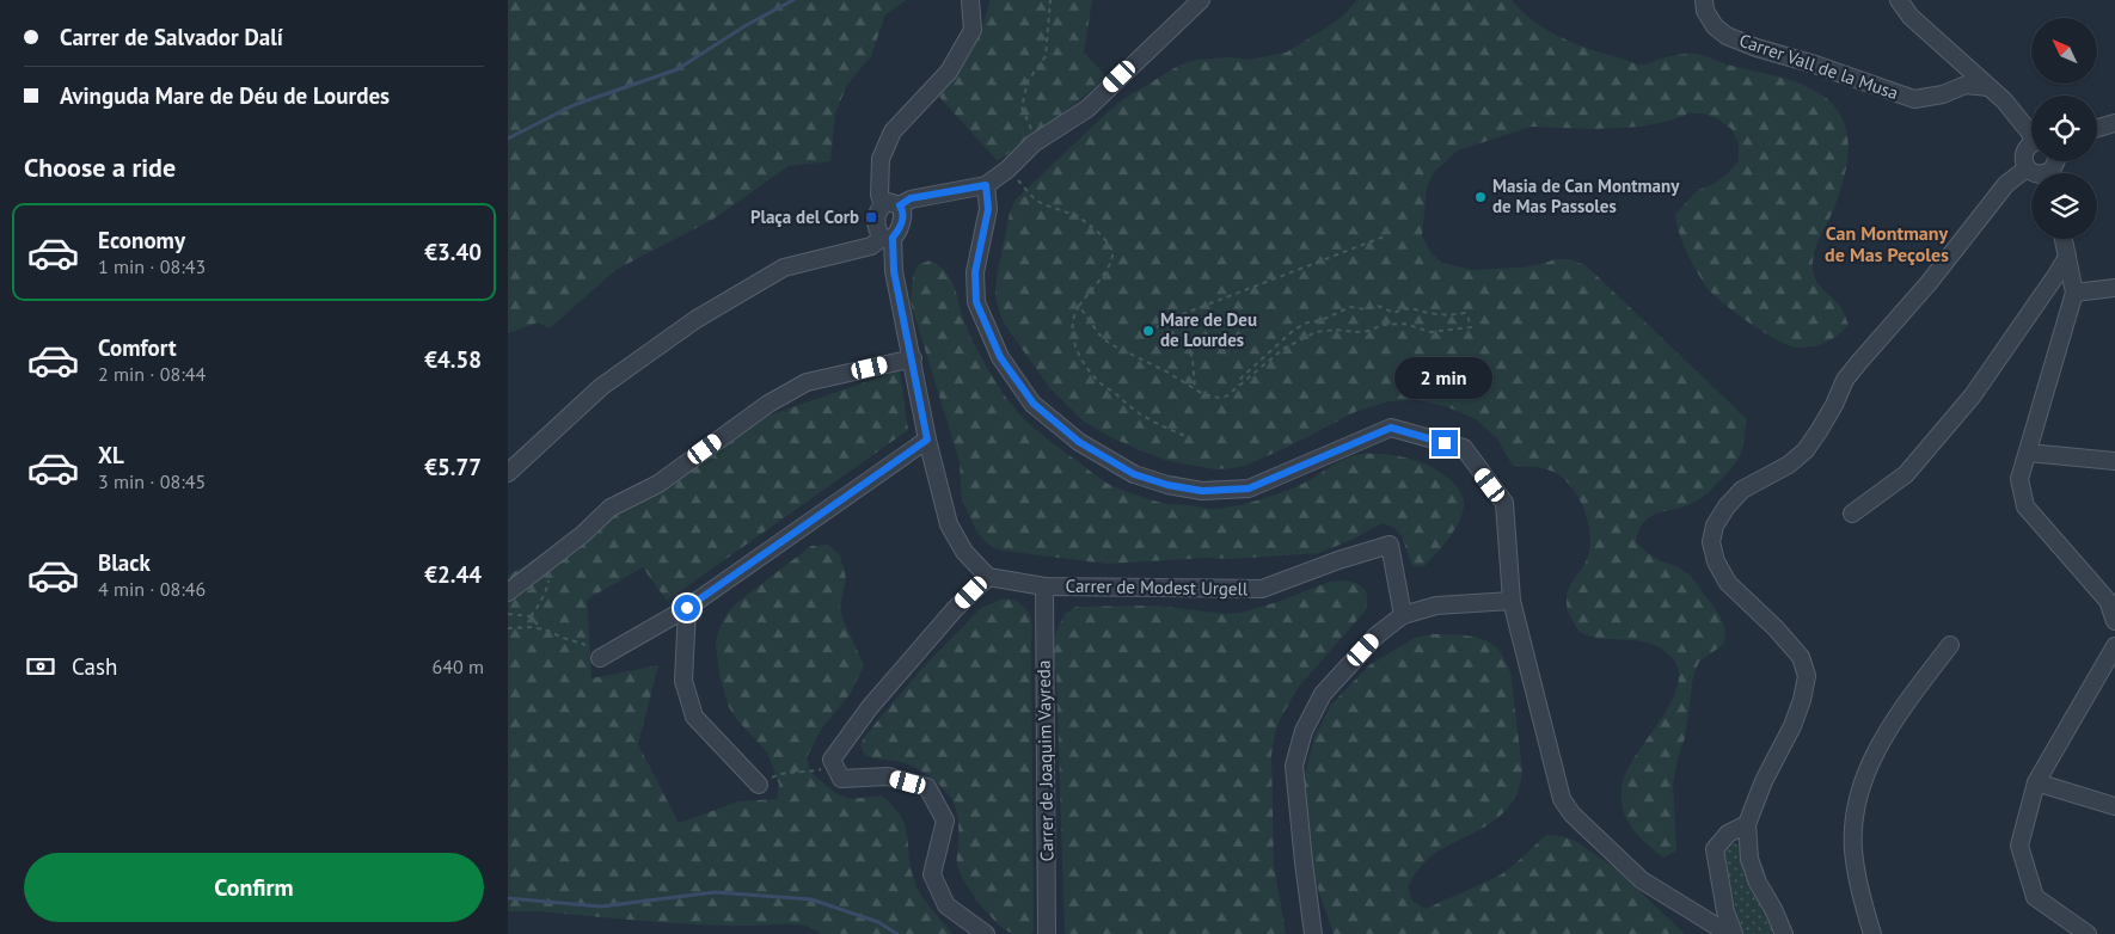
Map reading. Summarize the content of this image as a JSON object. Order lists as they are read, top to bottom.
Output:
{
  "streets": {
    "street": ["Carrer Vall de la Musa", "Carrer de Modest Urgell", "Carrer de Joaquim Vayreda"]
  },
  "crossings": [
    ["Carrer de Modest Urgell", "Carrer de Joaquim Vayreda"]
  ],
  "districts": ["Can Montmany de Mas Peçoles"],
  "places": {
    "other": ["Masia de Can Montmany de Mas Passoles", "Mare de Deu de Lourdes"],
    "transit": ["Plaça del Corb"]
  },
  "north": "top left",
  "page": {
    "banner": ["Carrer de Salvador Dalí", "Avinguda Mare de Déu de Lourdes"],
    "heading": "Choose a ride",
    "list": [
      {
        "name": "Economy",
        "note": "1 min · 08:43",
        "value": "€3.40"
      },
      {
        "name": "Comfort",
        "note": "2 min · 08:44",
        "value": "€4.58"
      },
      {
        "name": "XL",
        "note": "3 min · 08:45",
        "value": "€5.77"
      },
      {
        "name": "Black",
        "note": "4 min · 08:46",
        "value": "€2.44"
      }
    ],
    "bubble": "2 min",
    "pay": ["Cash", "640 m"],
    "buttons": "Confirm"
  }
}
